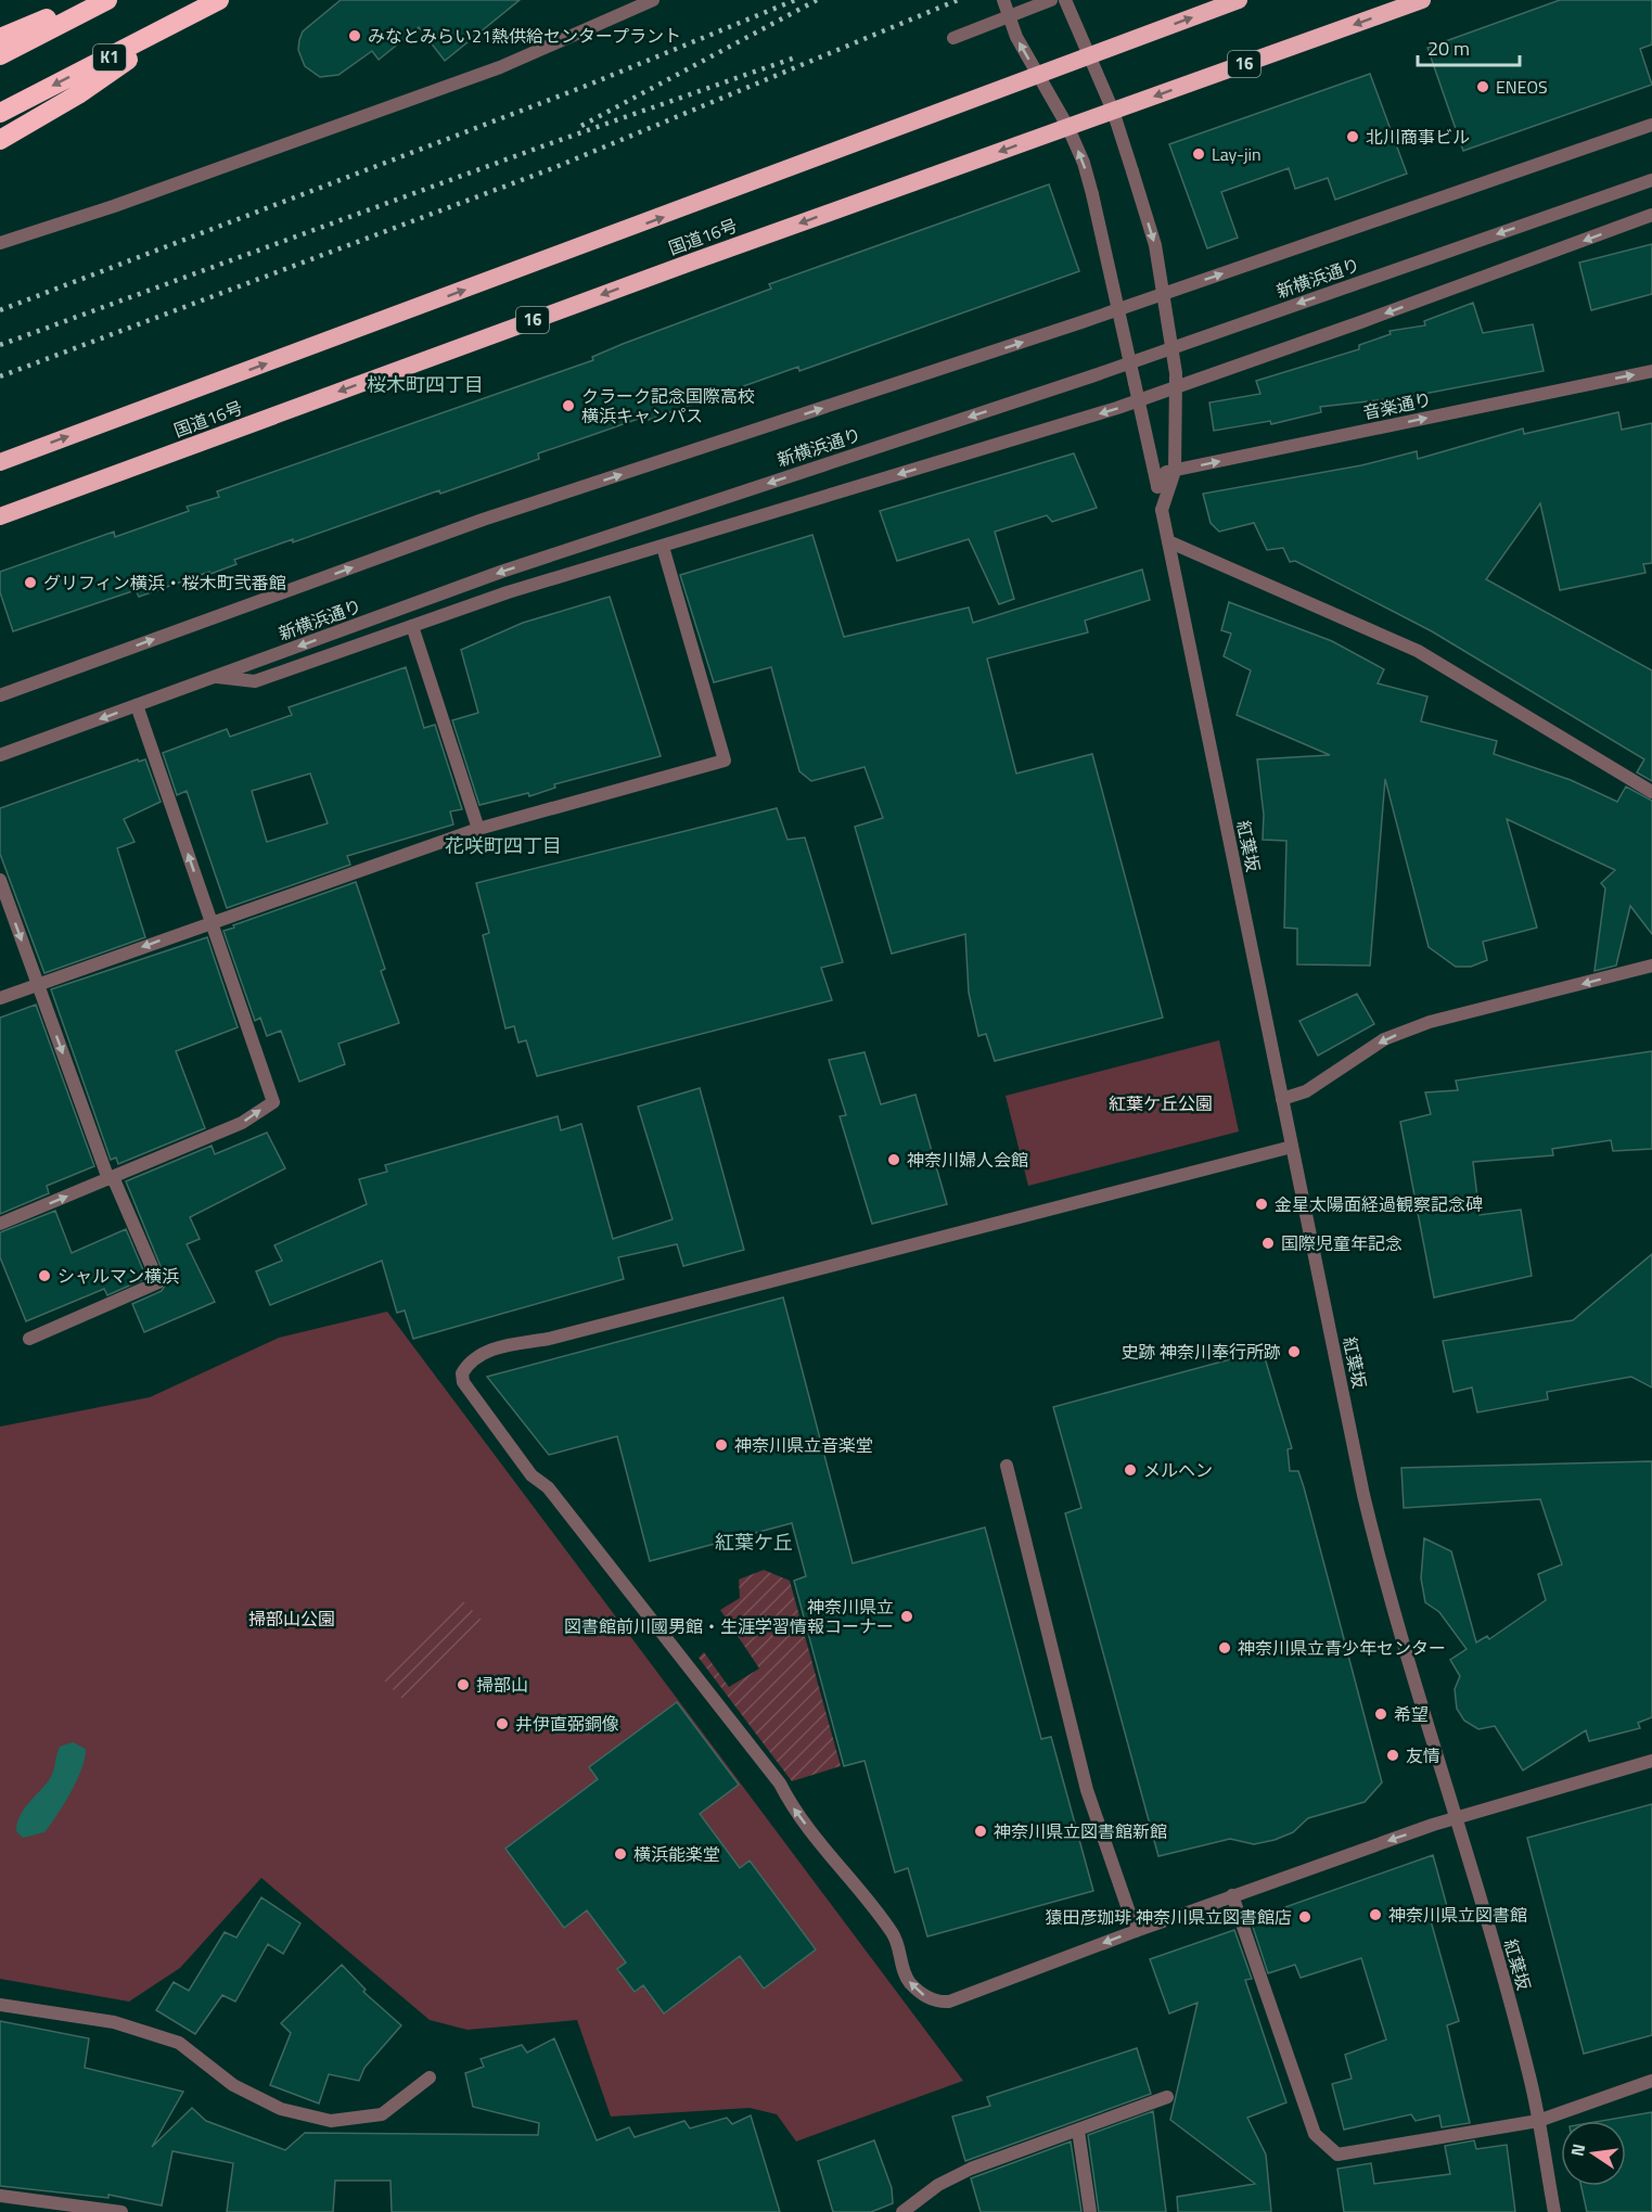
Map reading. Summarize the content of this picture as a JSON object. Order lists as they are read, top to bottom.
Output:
{
  "streets": {
    "highway": ["K1", "16", "国道16号"],
    "street": ["新横浜通り", "音楽通り", "紅葉坂"]
  },
  "crossings": [
    ["国道16号", "紅葉坂"]
  ],
  "districts": ["桜木町四丁目", "花咲町四丁目", "紅葉ケ丘"],
  "parks": ["紅葉ケ丘公園", "掃部山公園"],
  "places": [
    "みなとみらい21熱供給センタープラント",
    "ENEOS",
    "北川商事ビル",
    "Lay-jin",
    "クラーク記念国際高校 横浜キャンパス",
    "グリフィン横浜・桜木町弐番館",
    "神奈川婦人会館",
    "金星太陽面経過観察記念碑",
    "国際児童年記念",
    "シャルマン横浜",
    "史跡 神奈川奉行所跡",
    "神奈川県立音楽堂",
    "メルヘン",
    "神奈川県立 図書館前川國男館・生涯学習情報コーナー",
    "神奈川県立青少年センター",
    "掃部山",
    "希望",
    "井伊直弼銅像",
    "友情",
    "神奈川県立図書館新館",
    "横浜能楽堂",
    "神奈川県立図書館",
    "猿田彦珈琲 神奈川県立図書館店"
  ],
  "scale_bar": "20 m",
  "north": "left"
}
